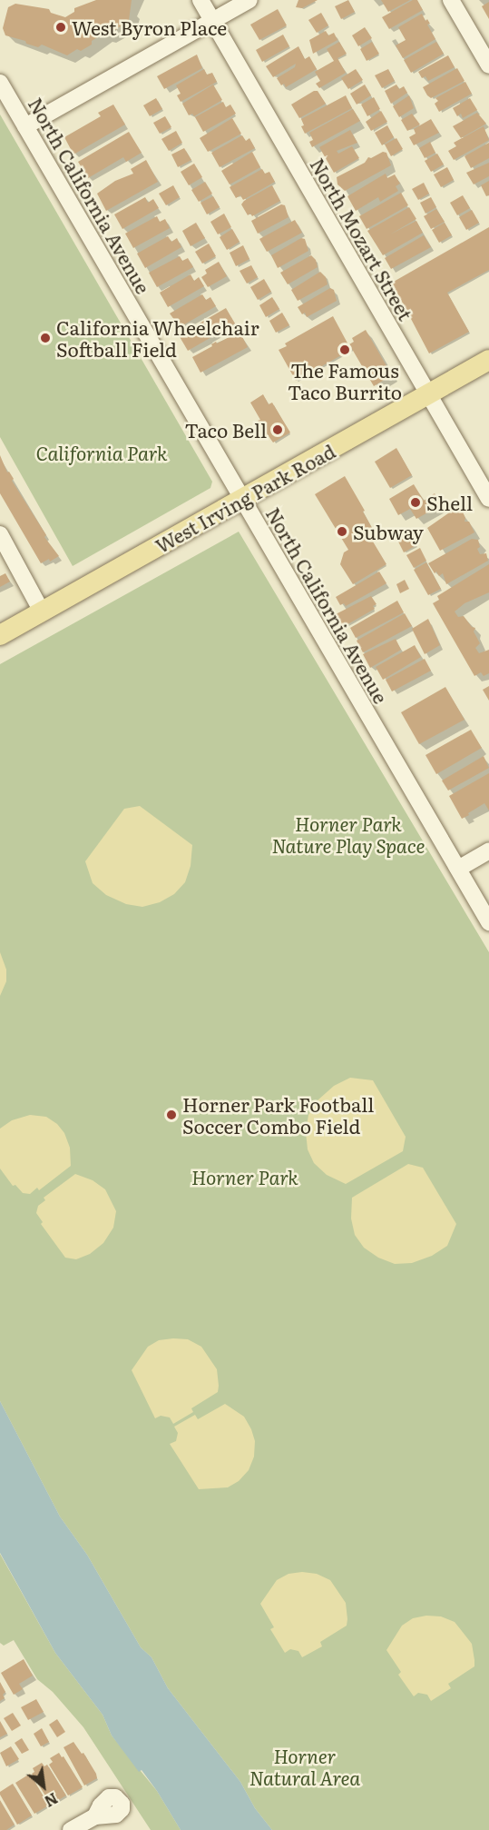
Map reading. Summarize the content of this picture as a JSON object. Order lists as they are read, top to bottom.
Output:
{
  "streets": {
    "main road": ["West Irving Park Road"],
    "street": ["North California Avenue", "North Mozart Street"]
  },
  "crossings": [
    ["North California Avenue", "West Irving Park Road"],
    ["North Mozart Street", "West Irving Park Road"]
  ],
  "parks": [
    "California Park",
    "Horner Park Nature Play Space",
    "Horner Park",
    "Horner Natural Area"
  ],
  "places": [
    "West Byron Place",
    "California Wheelchair Softball Field",
    "The Famous Taco Burrito",
    "Taco Bell",
    "Shell",
    "Subway",
    "Horner Park Football Soccer Combo Field"
  ],
  "north": "bottom right"
}
